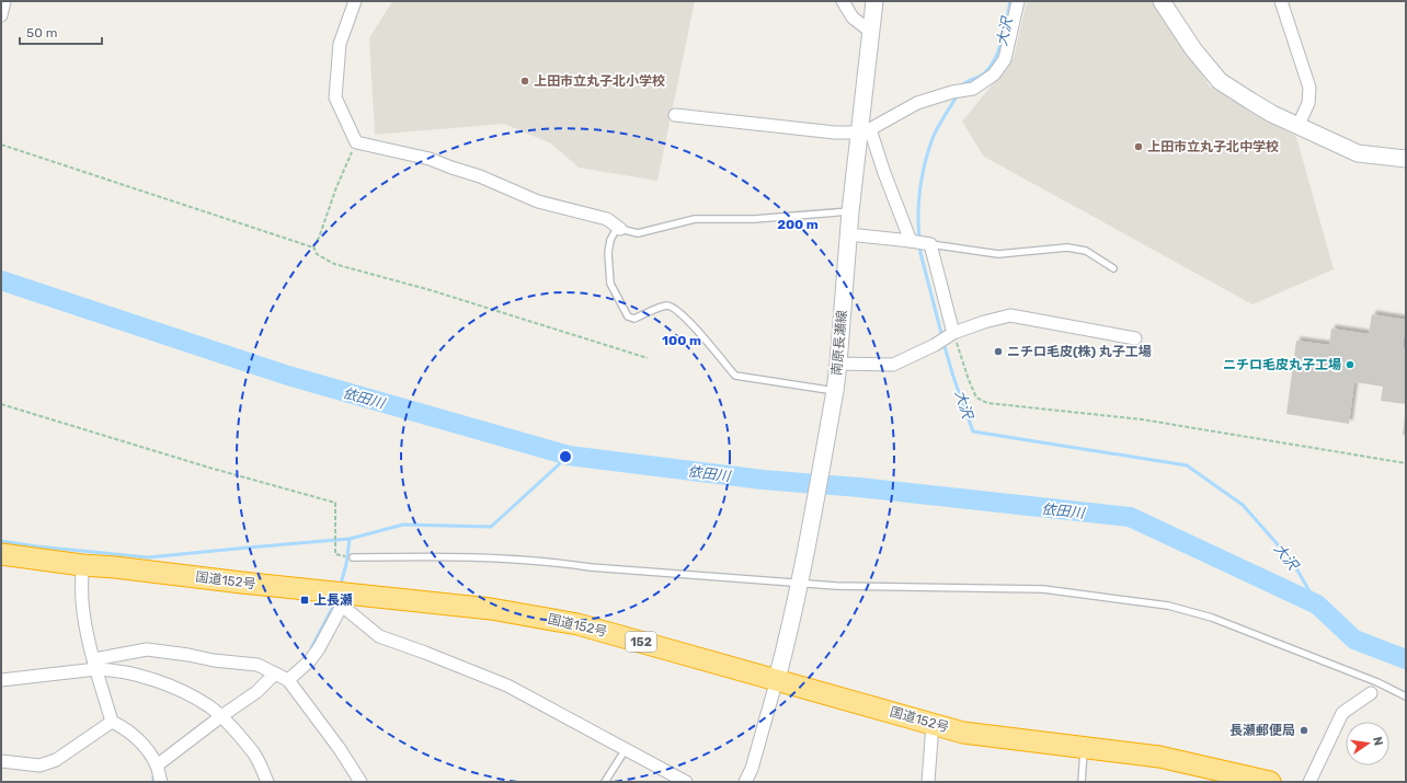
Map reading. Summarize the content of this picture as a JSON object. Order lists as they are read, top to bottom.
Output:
{
  "streets": {
    "highway": ["国道152号", "152"],
    "main road": ["南原長瀬線"]
  },
  "crossings": [
    ["南原長瀬線", "国道152号"]
  ],
  "water": ["大沢", "依田川"],
  "places": {
    "other": [
      "上田市立丸子北小学校",
      "上田市立丸子北中学校",
      "ニチロ毛皮(株) 丸子工場",
      "ニチロ毛皮丸子工場",
      "長瀬郵便局"
    ],
    "transit": ["上長瀬"]
  },
  "scale_bar": "50 m",
  "north": "right",
  "rings": ["200 m", "100 m"]
}
